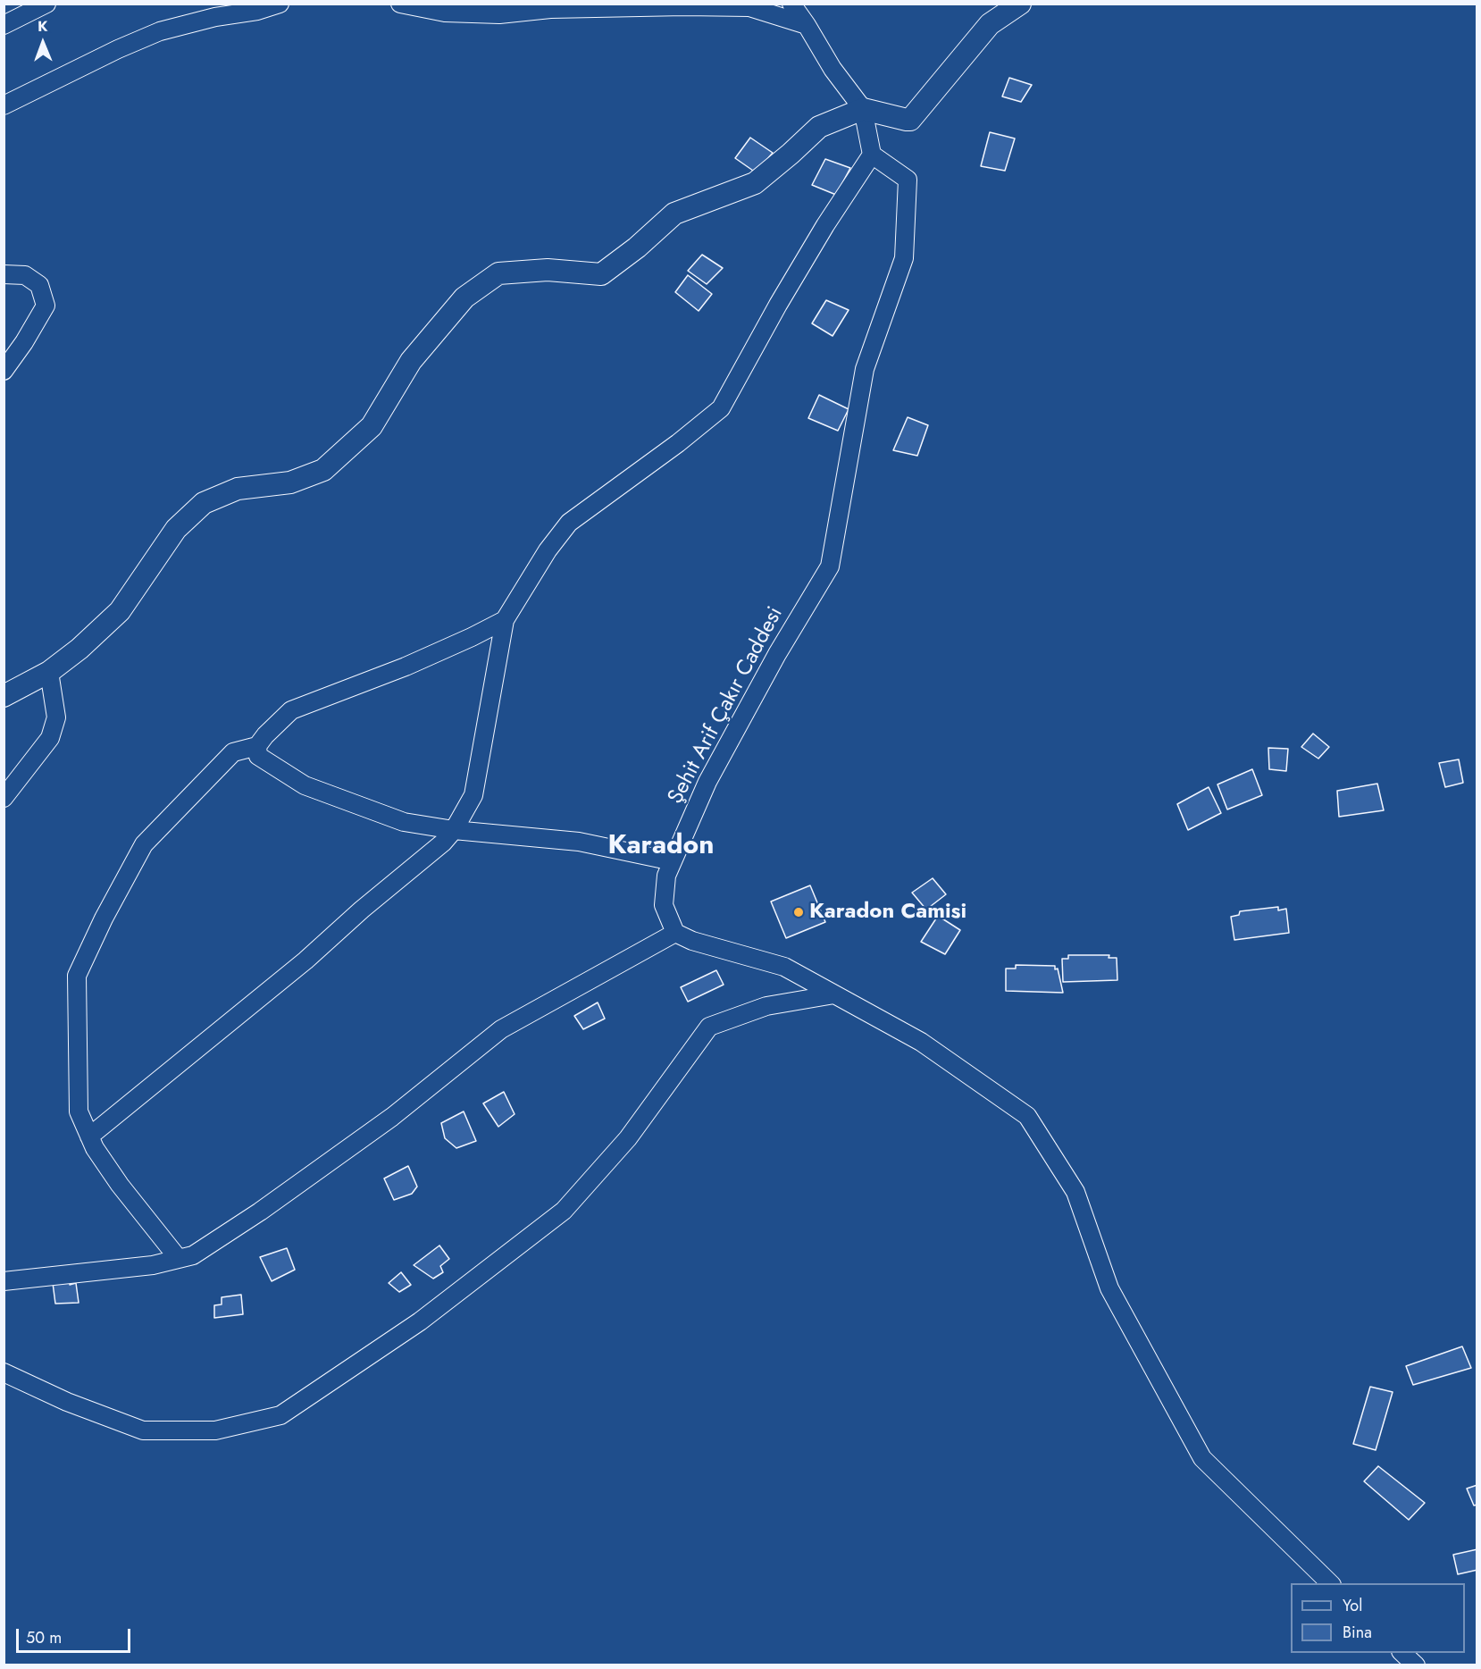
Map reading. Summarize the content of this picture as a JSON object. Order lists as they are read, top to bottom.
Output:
{
  "streets": {
    "street": ["Şehit Arif Çakır Caddesi"]
  },
  "districts": ["Karadon"],
  "places": ["Karadon Camisi"],
  "legend": ["Yol", "Bina"],
  "scale_bar": "50 m",
  "north": "top"
}
